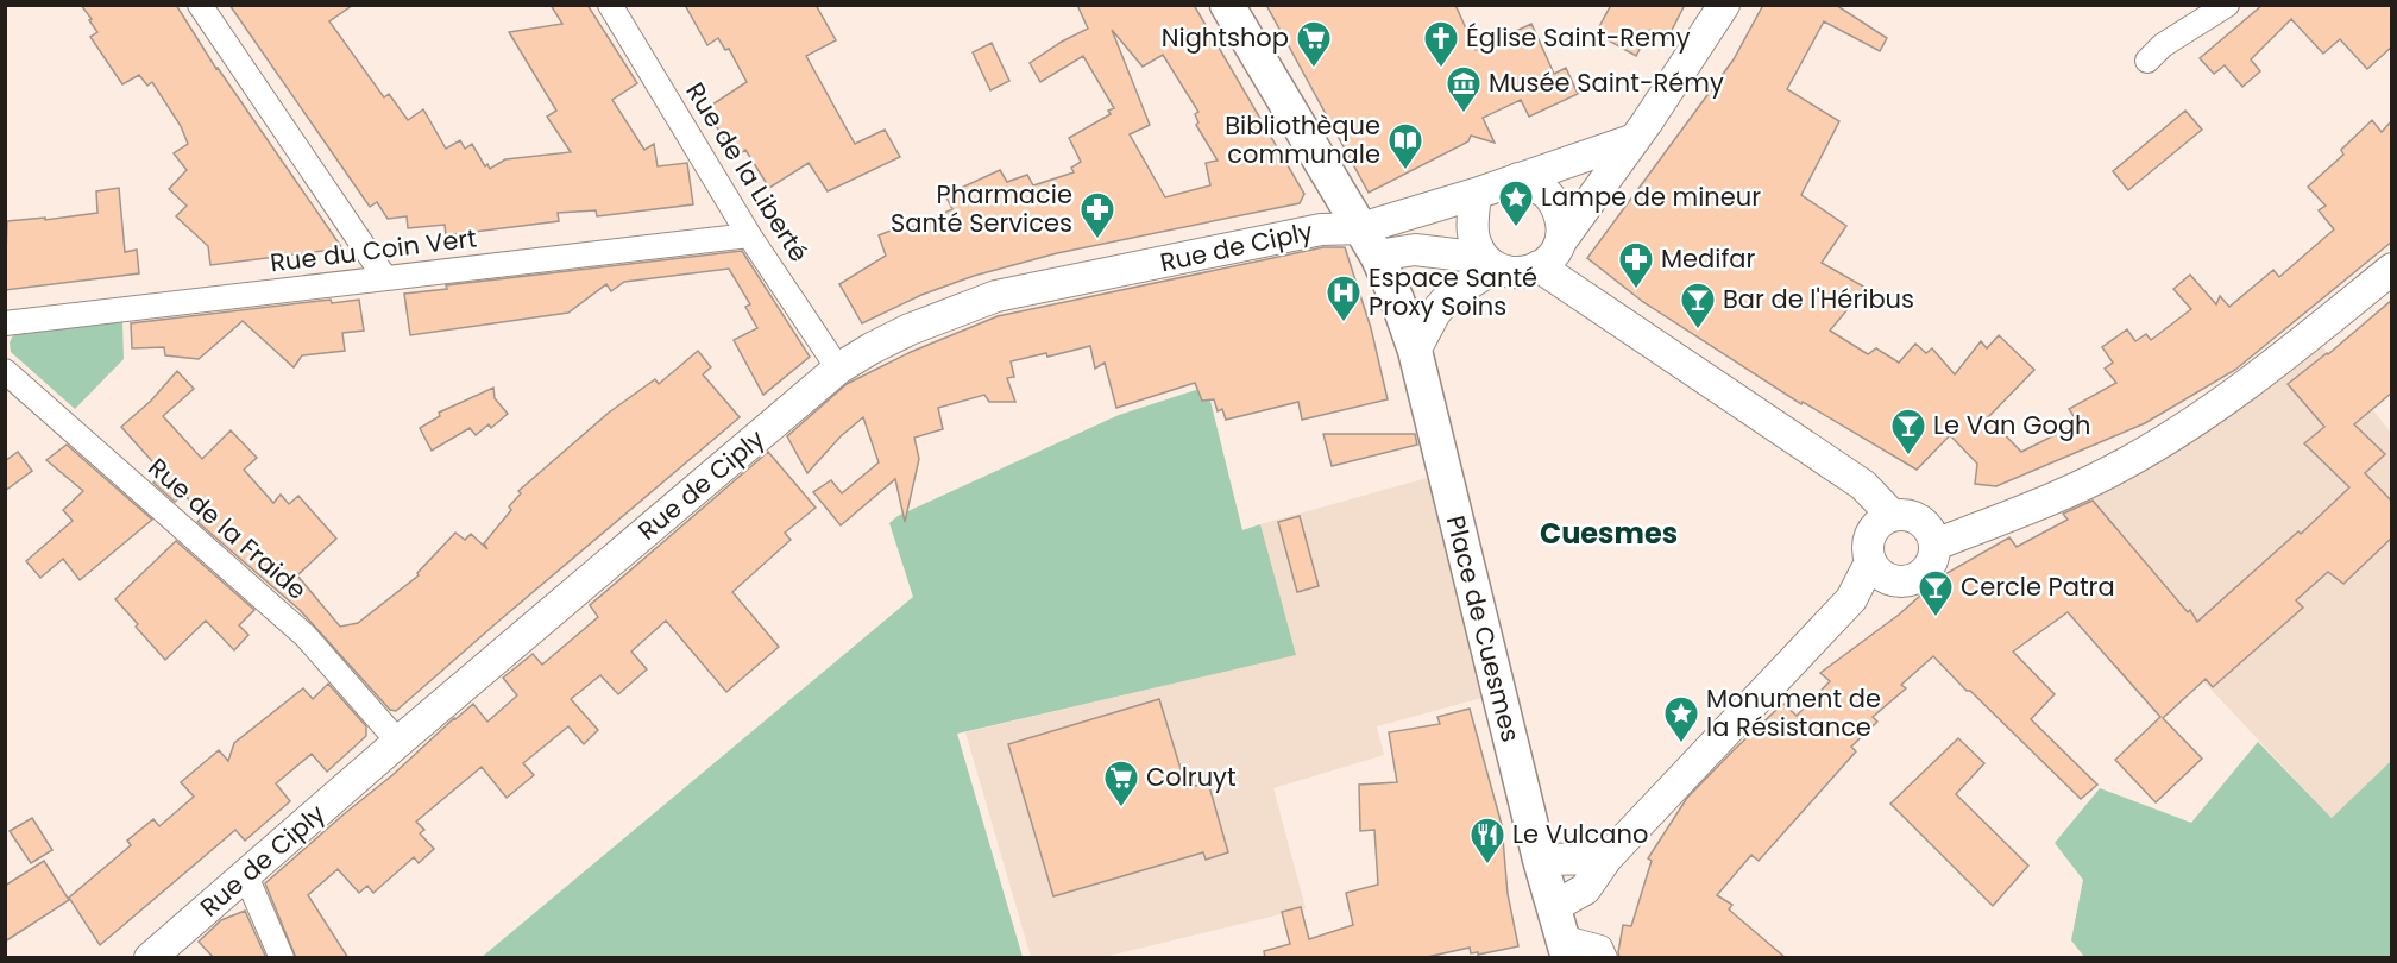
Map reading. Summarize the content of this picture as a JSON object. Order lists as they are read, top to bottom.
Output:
{
  "streets": {
    "main road": ["Place de Cuesmes"],
    "street": [
      "Rue de la Liberté",
      "Rue de Ciply",
      "Rue du Coin Vert",
      "Rue de la Fraide"
    ]
  },
  "crossings": [
    ["Rue de la Liberté", "Rue de Ciply"],
    ["Rue de la Liberté", "Rue du Coin Vert"],
    ["Rue de Ciply", "Rue de la Fraide"],
    ["Rue de Ciply", "Place de Cuesmes"]
  ],
  "districts": ["Cuesmes"],
  "places": {
    "supermarket": ["Nightshop", "Colruyt"],
    "church": ["Église Saint-Remy"],
    "museum": ["Musée Saint-Rémy"],
    "library": ["Bibliothèque communale"],
    "place": ["Lampe de mineur", "Monument de la Résistance"],
    "pharmacy": ["Pharmacie Santé Services", "Medifar"],
    "hospital": ["Espace Santé Proxy Soins"],
    "bar": ["Bar de l'Héribus", "Le Van Gogh", "Cercle Patra"],
    "restaurant": ["Le Vulcano"]
  }
}
